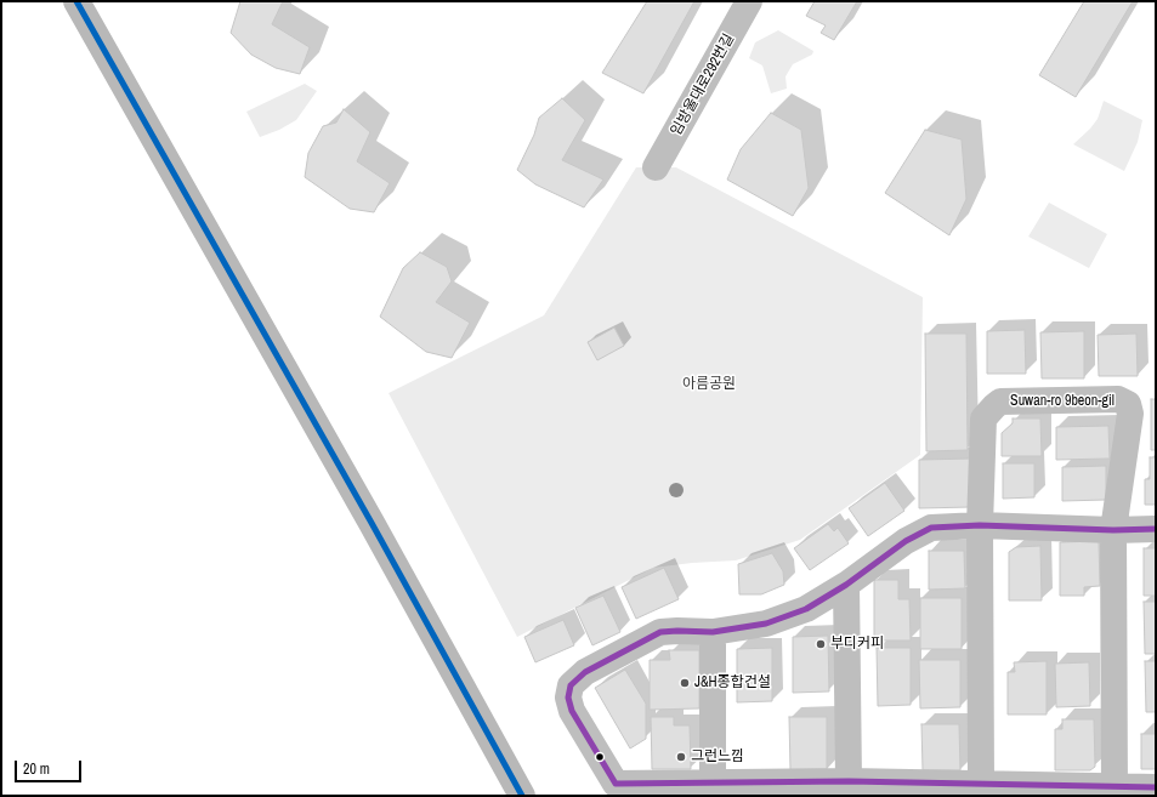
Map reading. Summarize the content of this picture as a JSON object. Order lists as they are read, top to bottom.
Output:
{
  "streets": {
    "street": ["임방울대로292번길", "Suwan-ro 9beon-gil"]
  },
  "parks": ["아름공원"],
  "places": ["부디커피", "J&H종합건설", "그런느낌"],
  "scale_bar": "20 m"
}
